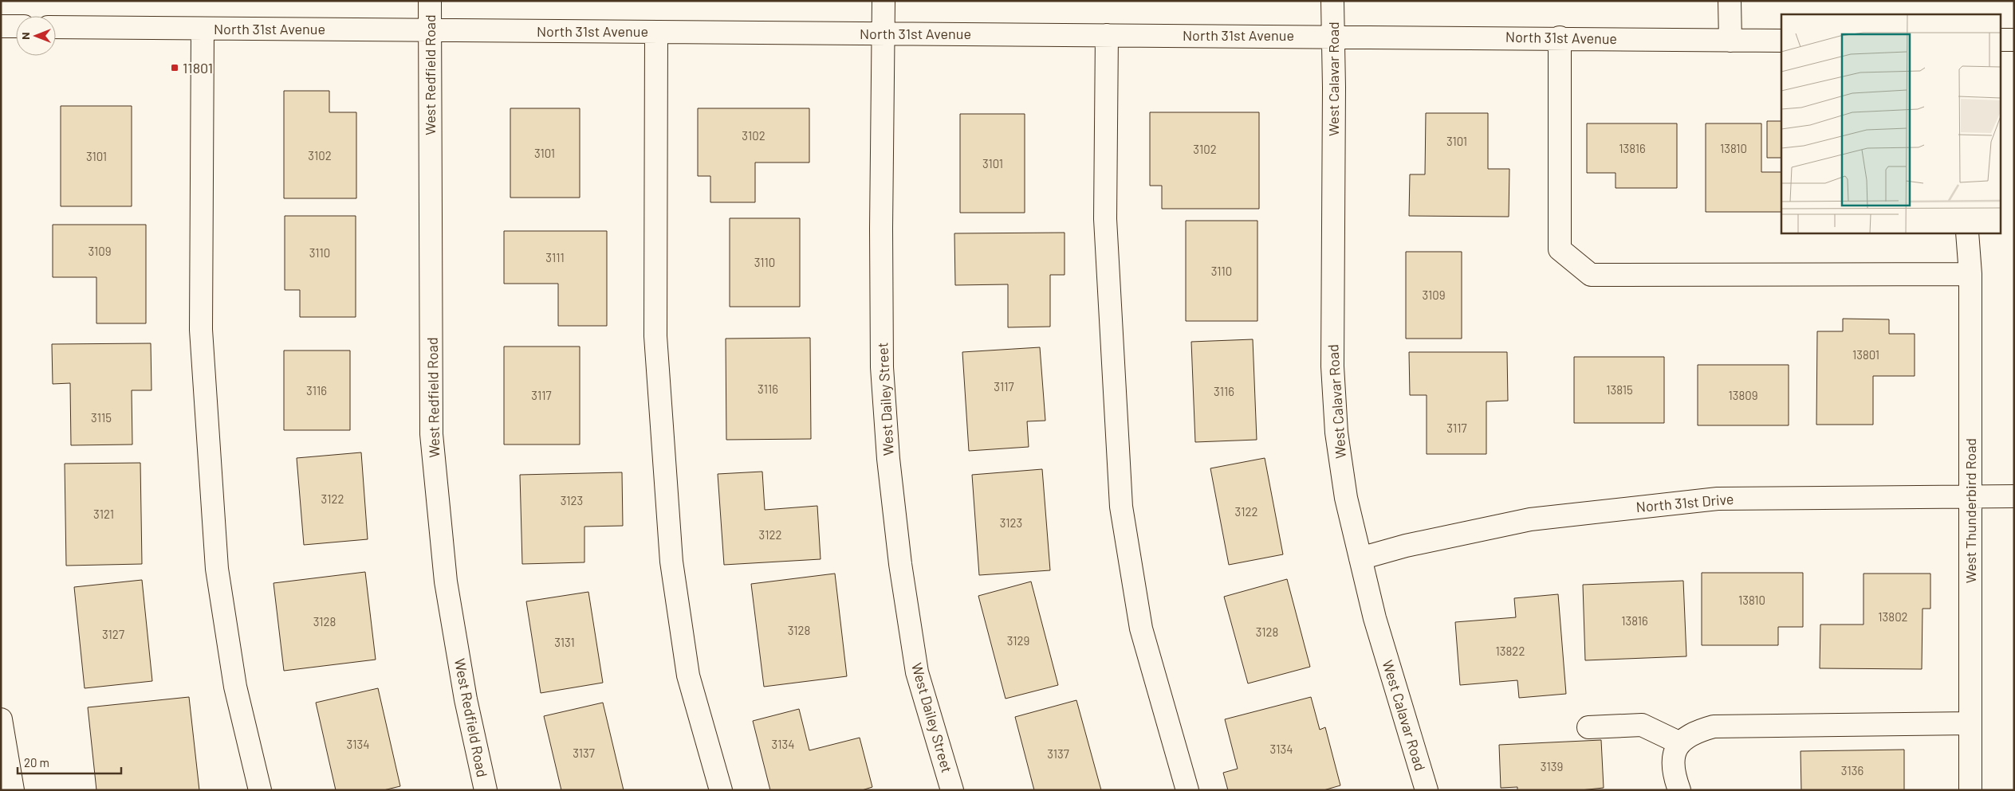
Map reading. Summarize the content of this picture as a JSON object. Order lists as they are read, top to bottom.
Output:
{
  "streets": {
    "street": [
      "North 31st Avenue",
      "West Redfield Road",
      "West Calavar Road",
      "West Dailey Street",
      "North 31st Drive",
      "West Thunderbird Road"
    ]
  },
  "crossings": [
    ["North 31st Avenue", "West Redfield Road"],
    ["North 31st Avenue", "West Calavar Road"],
    ["North 31st Avenue", "West Dailey Street"],
    ["West Calavar Road", "North 31st Drive"],
    ["North 31st Drive", "West Thunderbird Road"]
  ],
  "places": {
    "transit": ["11801"]
  },
  "house_numbers": [
    "3102",
    "3101",
    "13816",
    "13810",
    "3102",
    "3101",
    "3102",
    "3101",
    "3101",
    "3109",
    "3110",
    "3111",
    "3110",
    "3110",
    "3109",
    "13801",
    "3117",
    "3116",
    "13815",
    "3116",
    "3116",
    "3117",
    "13809",
    "3115",
    "3117",
    "3122",
    "3123",
    "3122",
    "3121",
    "3123",
    "3122",
    "13810",
    "13802",
    "13816",
    "3128",
    "3128",
    "3128",
    "3127",
    "3129",
    "3131",
    "13822",
    "3134",
    "3134",
    "3134",
    "3137",
    "3137",
    "3139",
    "3136"
  ],
  "scale_bar": "20 m",
  "north": "left"
}
